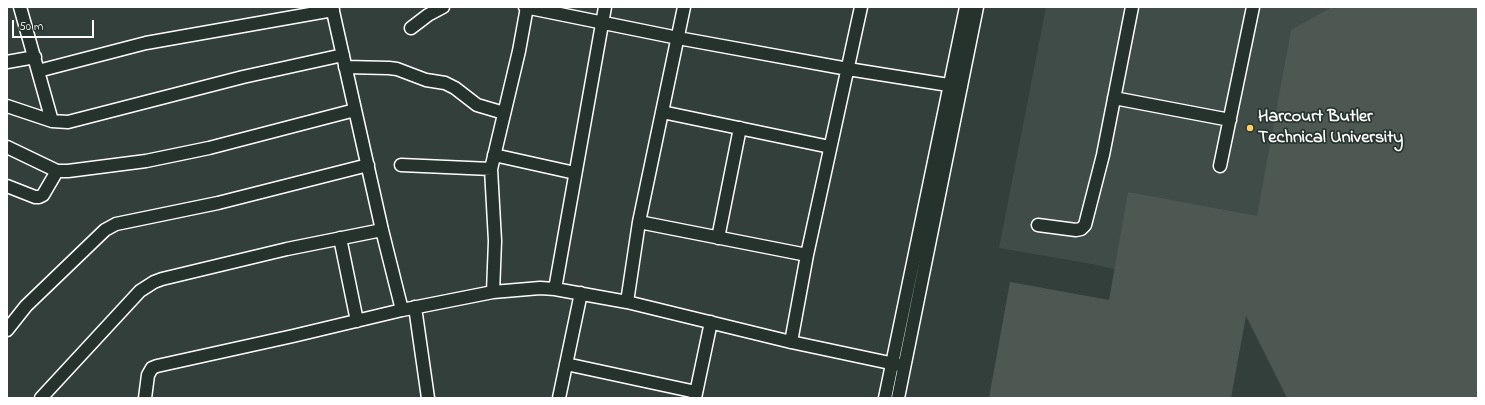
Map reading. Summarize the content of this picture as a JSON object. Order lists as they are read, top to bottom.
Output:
{
  "places": ["Harcourt Butler Technical University"],
  "scale_bar": "50 m"
}
